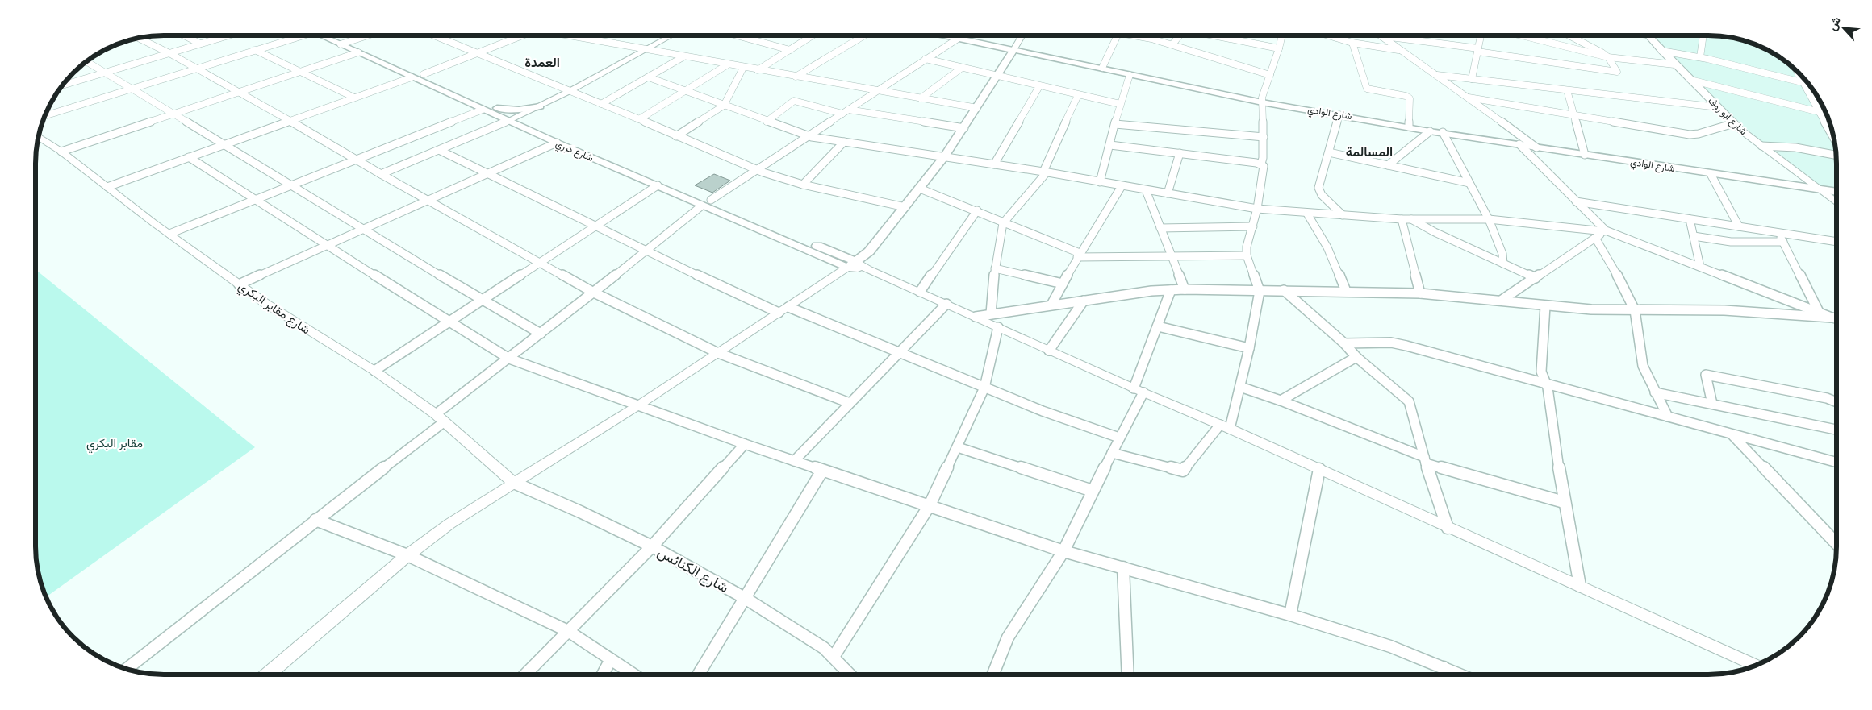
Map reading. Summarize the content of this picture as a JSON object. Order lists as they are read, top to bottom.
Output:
{
  "streets": {
    "main road": ["شارع الوادي", "شارع كرري"],
    "street": ["شارع ابو روف", "شارع مقابر البكري", "شارع الكنائس"]
  },
  "crossings": [
    ["شارع الوادي", "شارع ابو روف"],
    ["شارع مقابر البكري", "شارع الكنائس"]
  ],
  "districts": ["العمدة", "المسالمة"],
  "parks": ["مقابر البكري"],
  "north": "top left"
}
